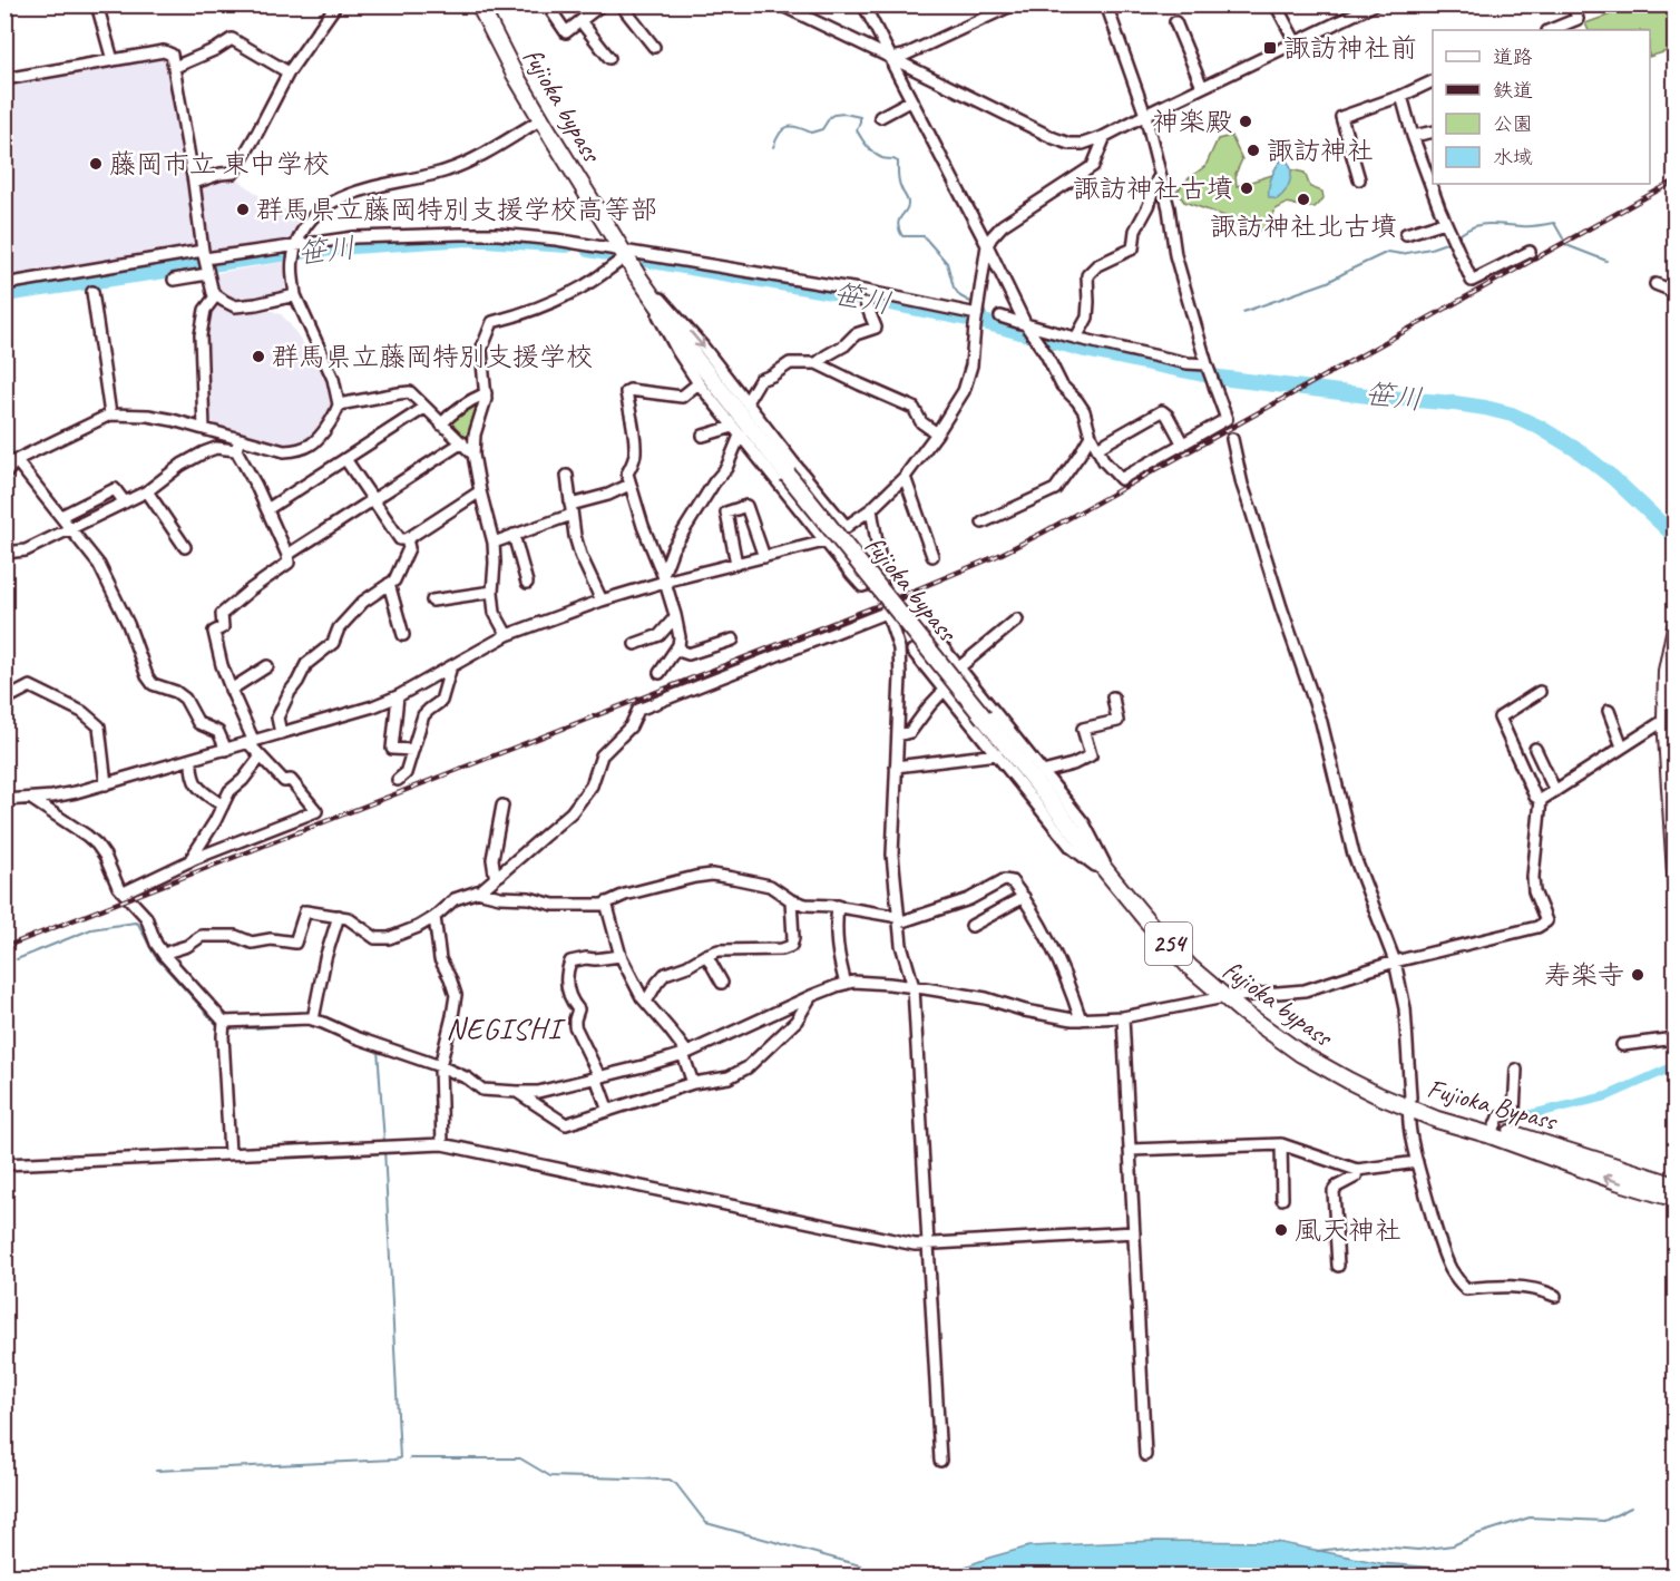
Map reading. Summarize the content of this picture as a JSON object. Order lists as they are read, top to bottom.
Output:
{
  "streets": {
    "highway": ["fujioka bypass", "254", "Fujioka Bypass"]
  },
  "crossings": [
    ["fujioka bypass", "Fujioka Bypass"]
  ],
  "districts": ["NEGISHI"],
  "water": ["笹川"],
  "places": {
    "transit": ["諏訪神社前"],
    "other": [
      "神楽殿",
      "諏訪神社",
      "藤岡市立 東中学校",
      "諏訪神社古墳",
      "諏訪神社北古墳",
      "群馬県立藤岡特別支援学校高等部",
      "群馬県立藤岡特別支援学校",
      "寿楽寺",
      "風天神社"
    ]
  },
  "legend": [
    "道路",
    "鉄道",
    "公園",
    "水域"
  ]
}
